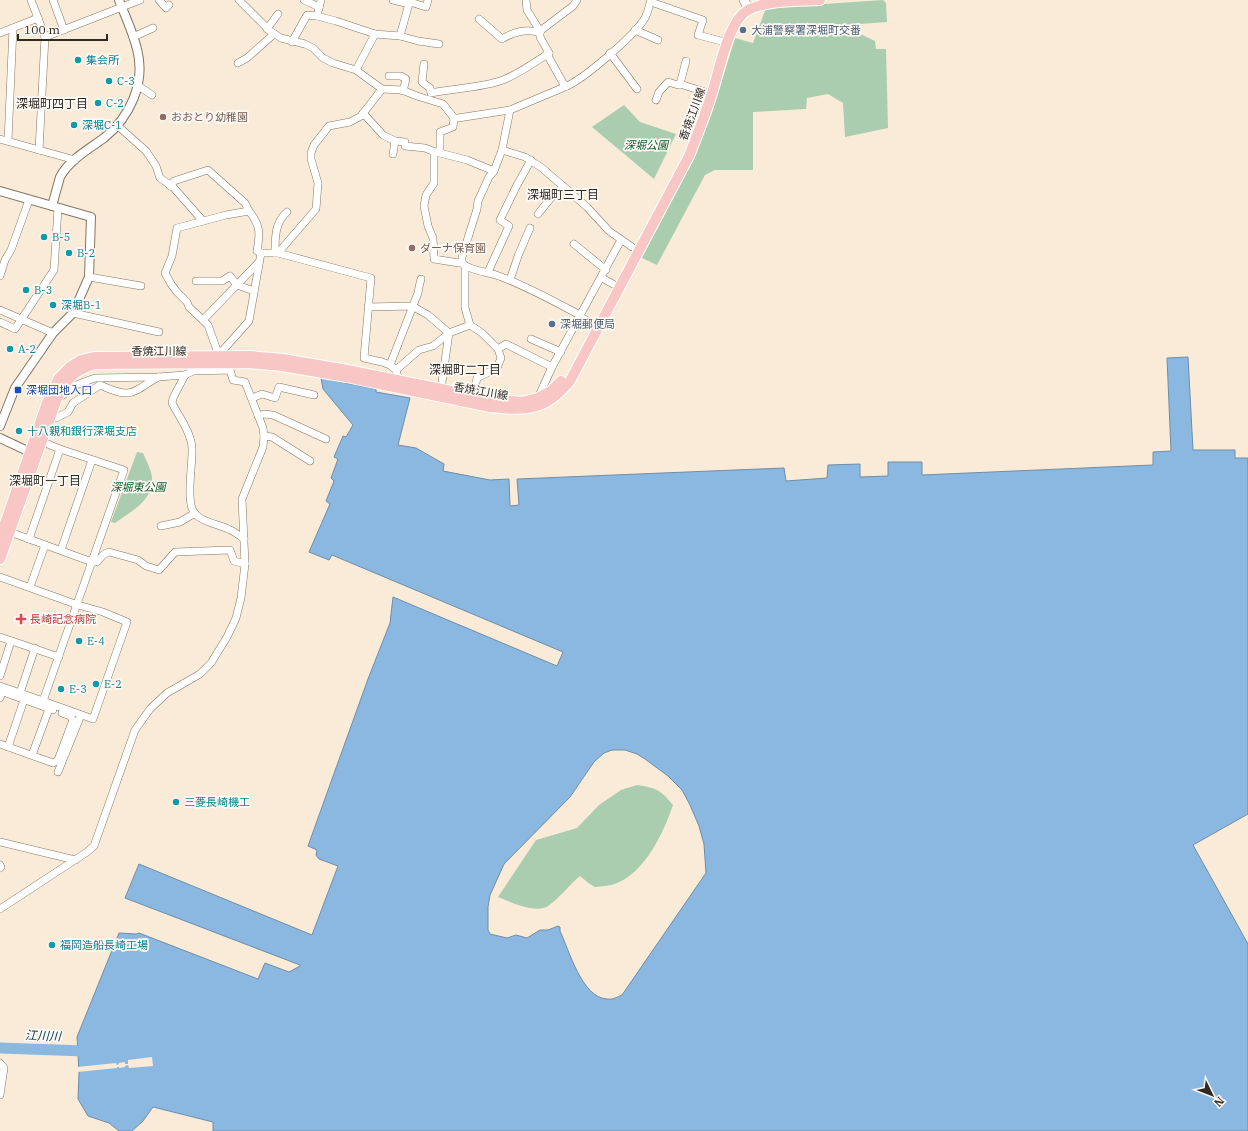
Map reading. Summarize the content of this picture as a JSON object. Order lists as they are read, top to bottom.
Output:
{
  "streets": {
    "main road": ["香焼江川線"]
  },
  "districts": [
    "深堀町四丁目",
    "深堀町三丁目",
    "深堀町二丁目",
    "深堀町一丁目"
  ],
  "water": ["江川川"],
  "parks": ["深堀公園", "深堀東公園"],
  "places": {
    "other": [
      "大浦警察署深堀町交番",
      "集会所",
      "C-3",
      "C-2",
      "おおとり幼稚園",
      "深堀C-1",
      "B-5",
      "ダーナ保育園",
      "B-2",
      "B-3",
      "深堀B-1",
      "深堀郵便局",
      "A-2",
      "十八親和銀行深堀支店",
      "E-4",
      "E-2",
      "E-3",
      "三菱長崎機工",
      "福岡造船長崎工場"
    ],
    "transit": ["深堀団地入口"],
    "health": ["長崎記念病院"]
  },
  "scale_bar": "100 m",
  "north": "bottom right"
}
